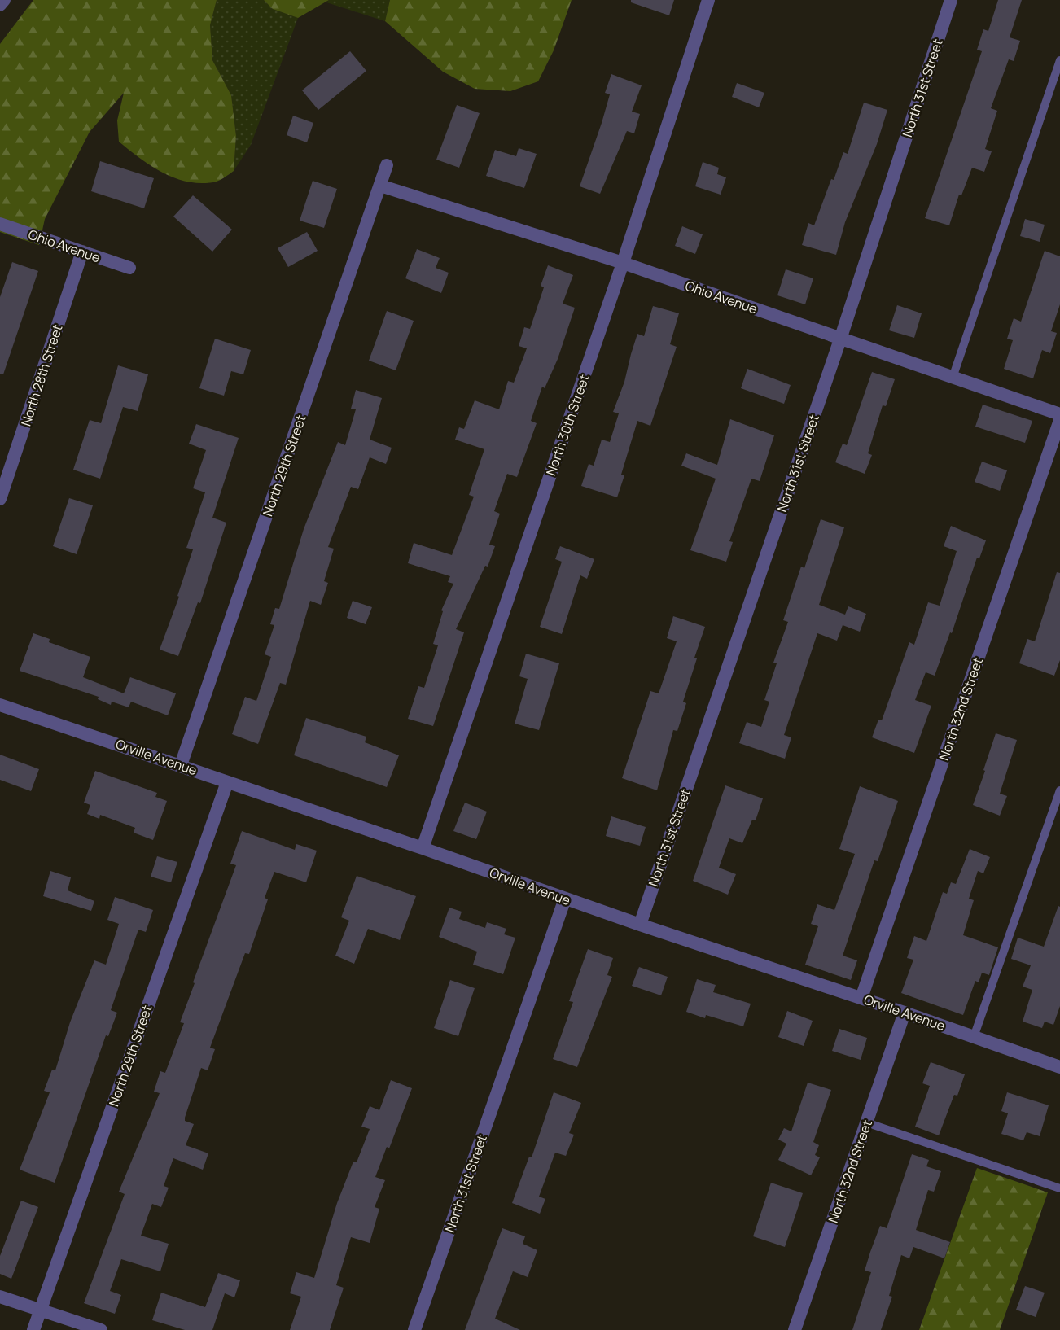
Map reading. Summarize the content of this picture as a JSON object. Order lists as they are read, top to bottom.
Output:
{
  "streets": {
    "street": [
      "North 31st Street",
      "Ohio Avenue",
      "North 28th Street",
      "North 30th Street",
      "North 29th Street",
      "North 32nd Street",
      "Orville Avenue"
    ]
  },
  "crossings": [
    ["North 31st Street", "Ohio Avenue"],
    ["North 31st Street", "Orville Avenue"],
    ["Ohio Avenue", "North 28th Street"],
    ["Ohio Avenue", "North 30th Street"],
    ["Ohio Avenue", "North 29th Street"],
    ["North 30th Street", "Orville Avenue"],
    ["North 29th Street", "Orville Avenue"],
    ["North 32nd Street", "Orville Avenue"]
  ]
}
